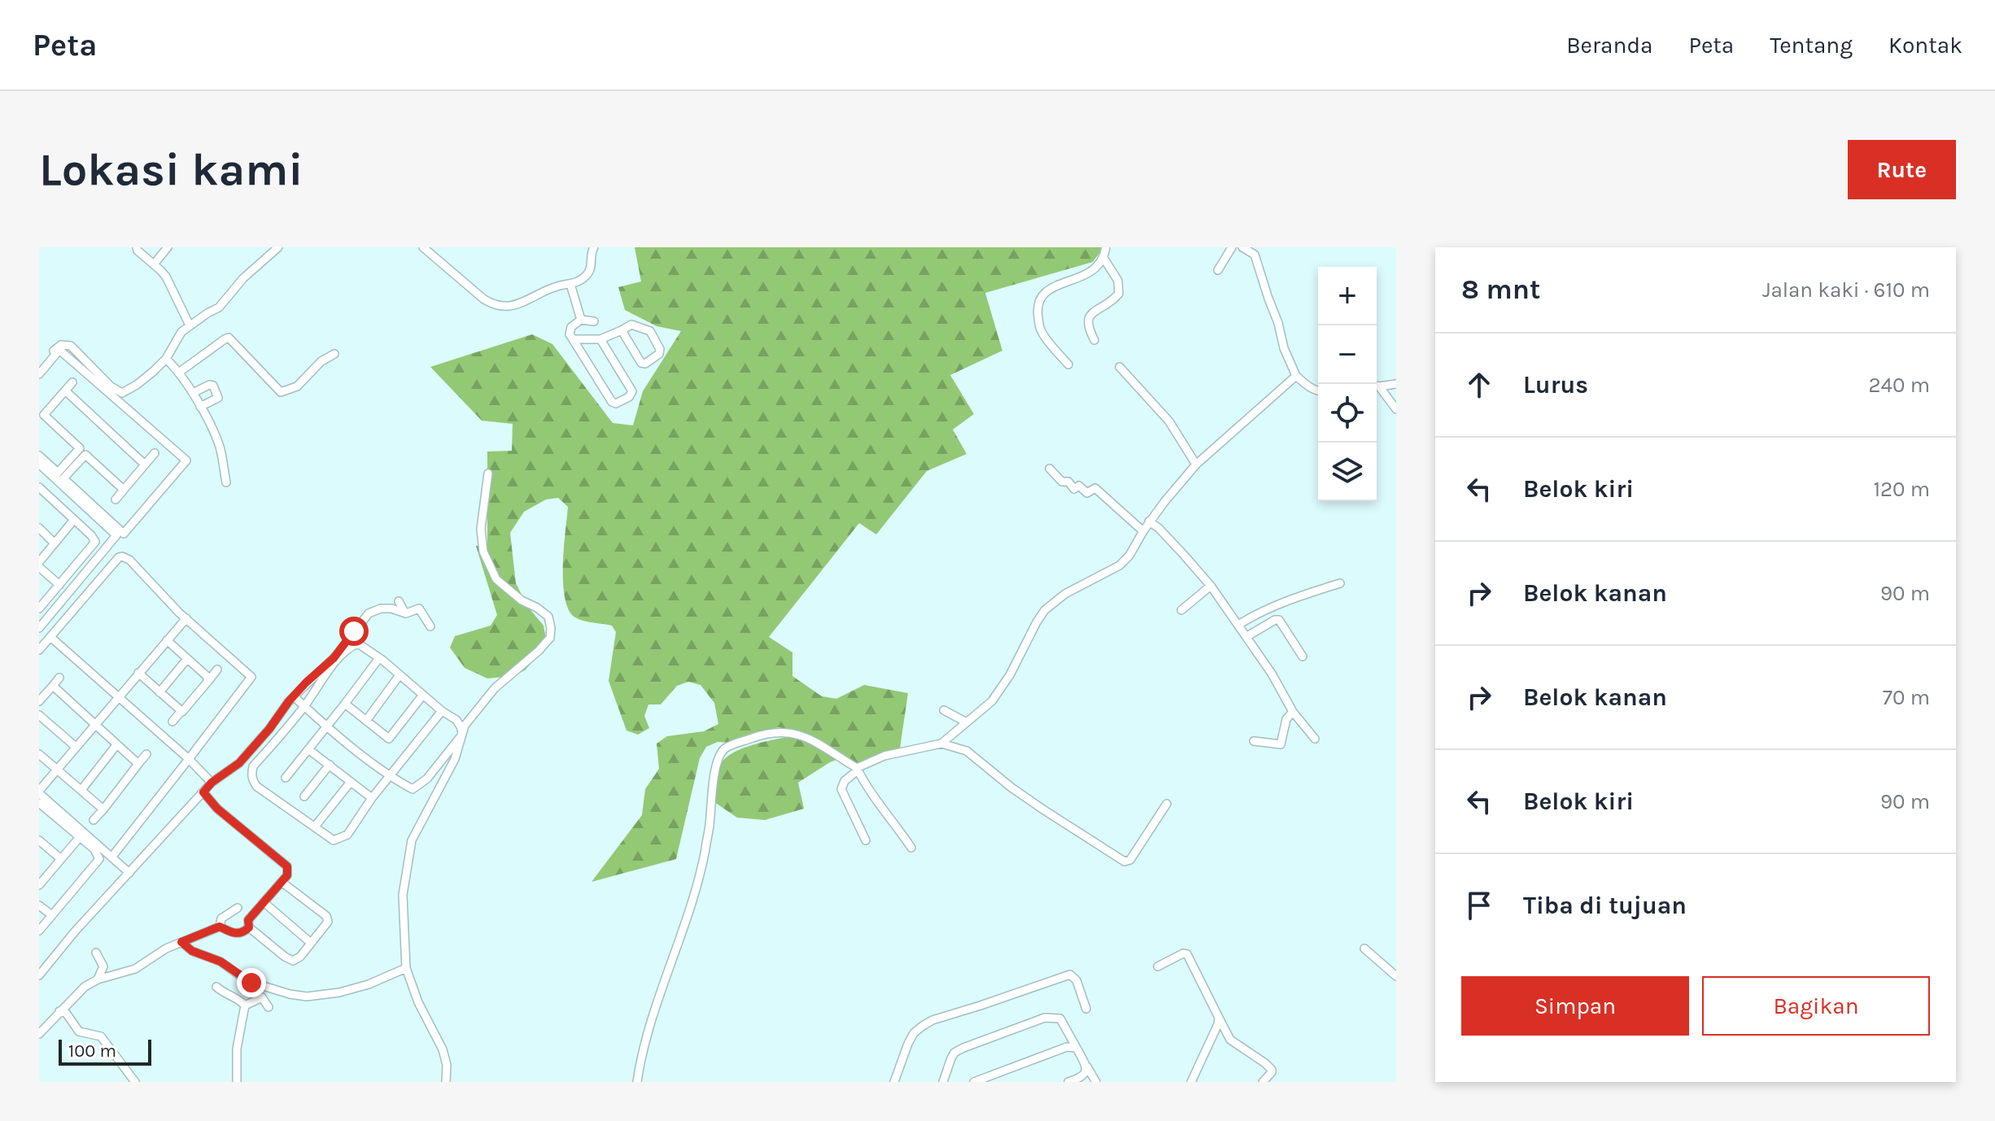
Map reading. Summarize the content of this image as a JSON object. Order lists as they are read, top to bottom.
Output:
{
  "scale_bar": "100 m",
  "page": {
    "header": "Peta",
    "nav": [
      "Beranda",
      "Peta",
      "Tentang",
      "Kontak"
    ],
    "buttons": [
      "Rute",
      ["Simpan", "Bagikan"]
    ],
    "title": "Lokasi kami",
    "heading": ["8 mnt", "Jalan kaki · 610 m"],
    "map_buttons": ["+", "−"],
    "list": [
      ["Lurus", "240 m"],
      ["Belok kiri", "120 m"],
      ["Belok kanan", "90 m"],
      ["Belok kanan", "70 m"],
      ["Belok kiri", "90 m"],
      "Tiba di tujuan"
    ],
    "scale": "100 m"
  }
}
